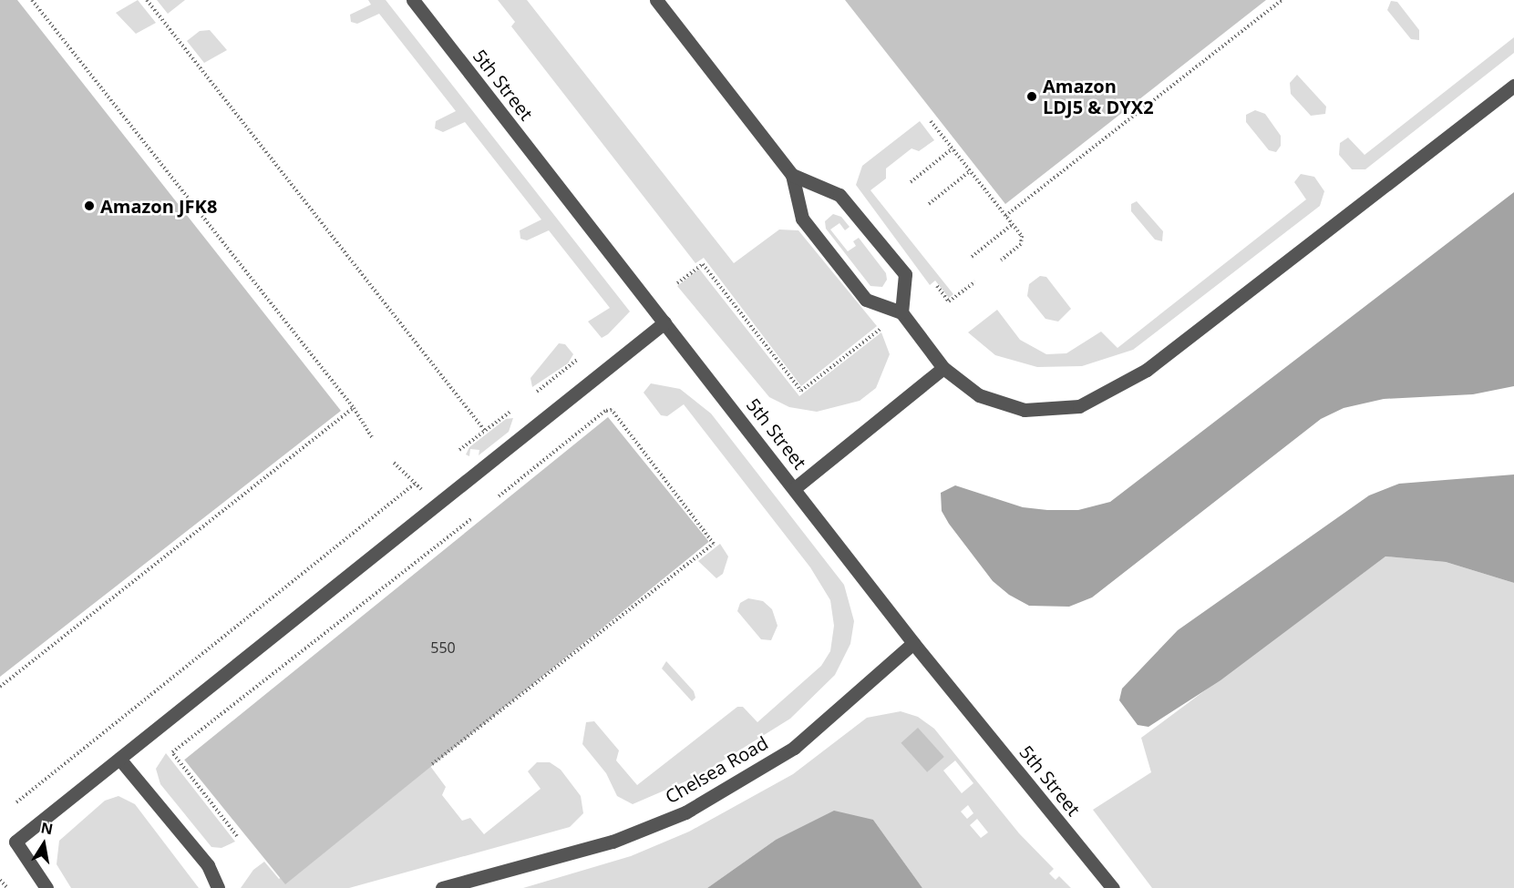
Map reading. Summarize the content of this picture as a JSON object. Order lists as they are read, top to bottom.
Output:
{
  "streets": {
    "street": ["5th Street", "Chelsea Road"]
  },
  "crossings": [
    ["5th Street", "Chelsea Road"]
  ],
  "places": ["Amazon LDJ5 & DYX2", "Amazon JFK8"],
  "house_numbers": ["550"],
  "north": "top"
}
